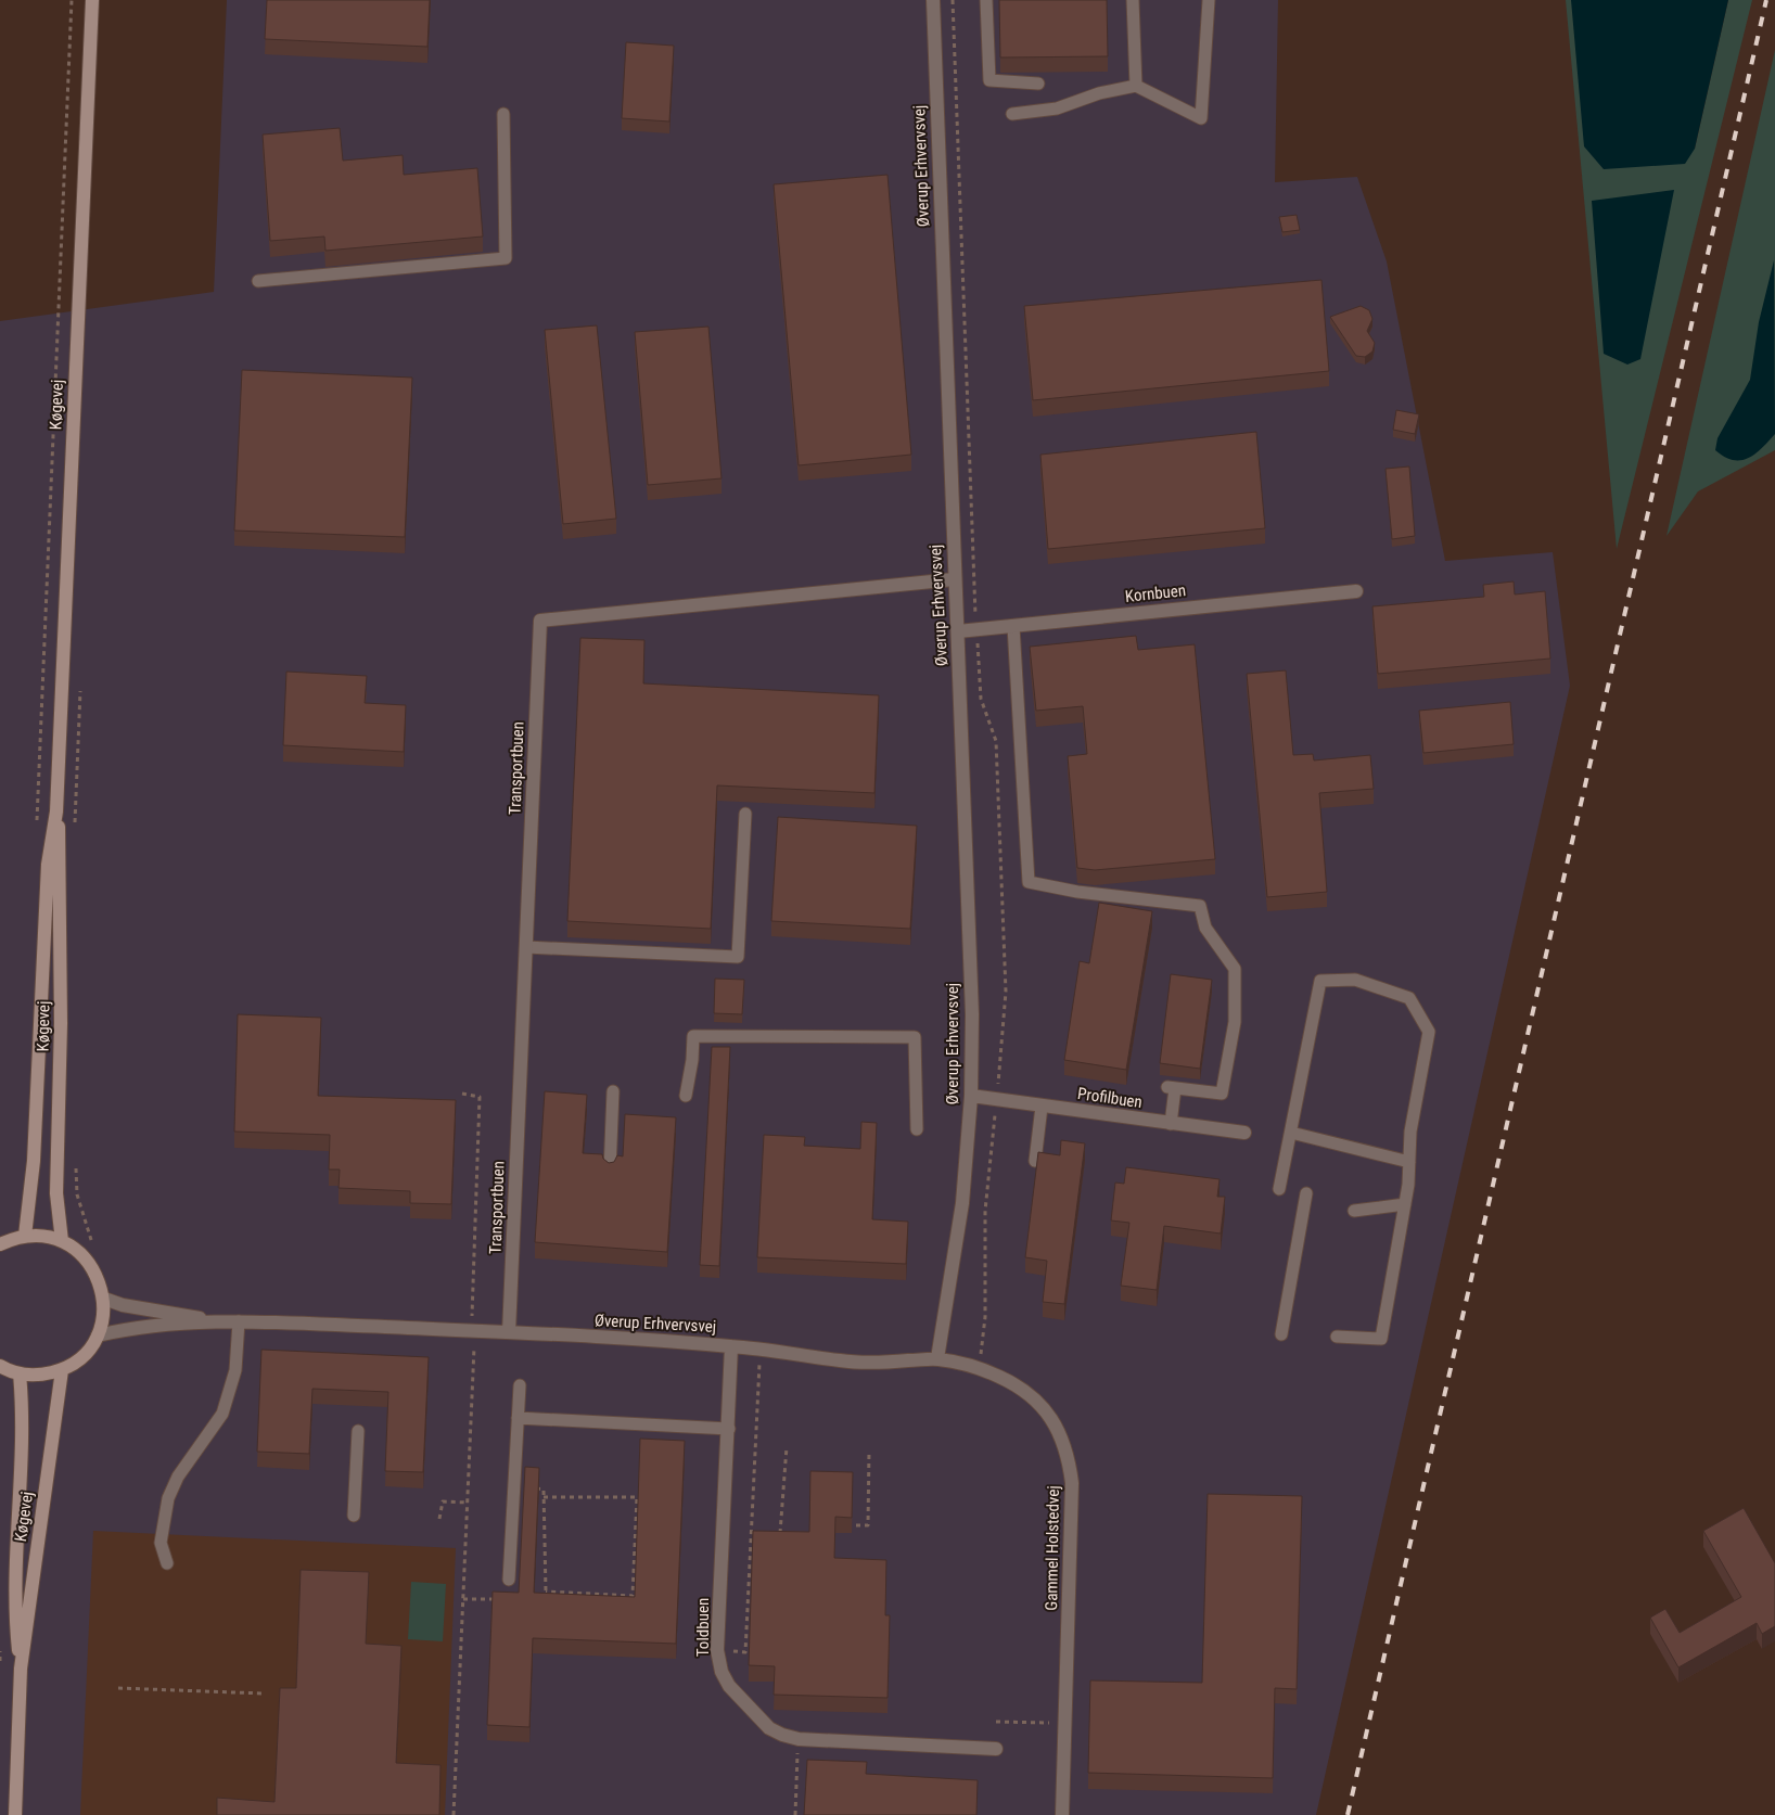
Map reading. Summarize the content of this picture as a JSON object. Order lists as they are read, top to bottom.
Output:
{
  "streets": {
    "street": [
      "Øverup Erhvervsvej",
      "Køgevej",
      "Kornbuen",
      "Transportbuen",
      "Profilbuen",
      "Gammel Holstedvej",
      "Toldbuen"
    ]
  },
  "crossings": [
    ["Øverup Erhvervsvej", "Kornbuen"],
    ["Øverup Erhvervsvej", "Transportbuen"],
    ["Øverup Erhvervsvej", "Profilbuen"],
    ["Øverup Erhvervsvej", "Gammel Holstedvej"],
    ["Øverup Erhvervsvej", "Toldbuen"]
  ]
}
